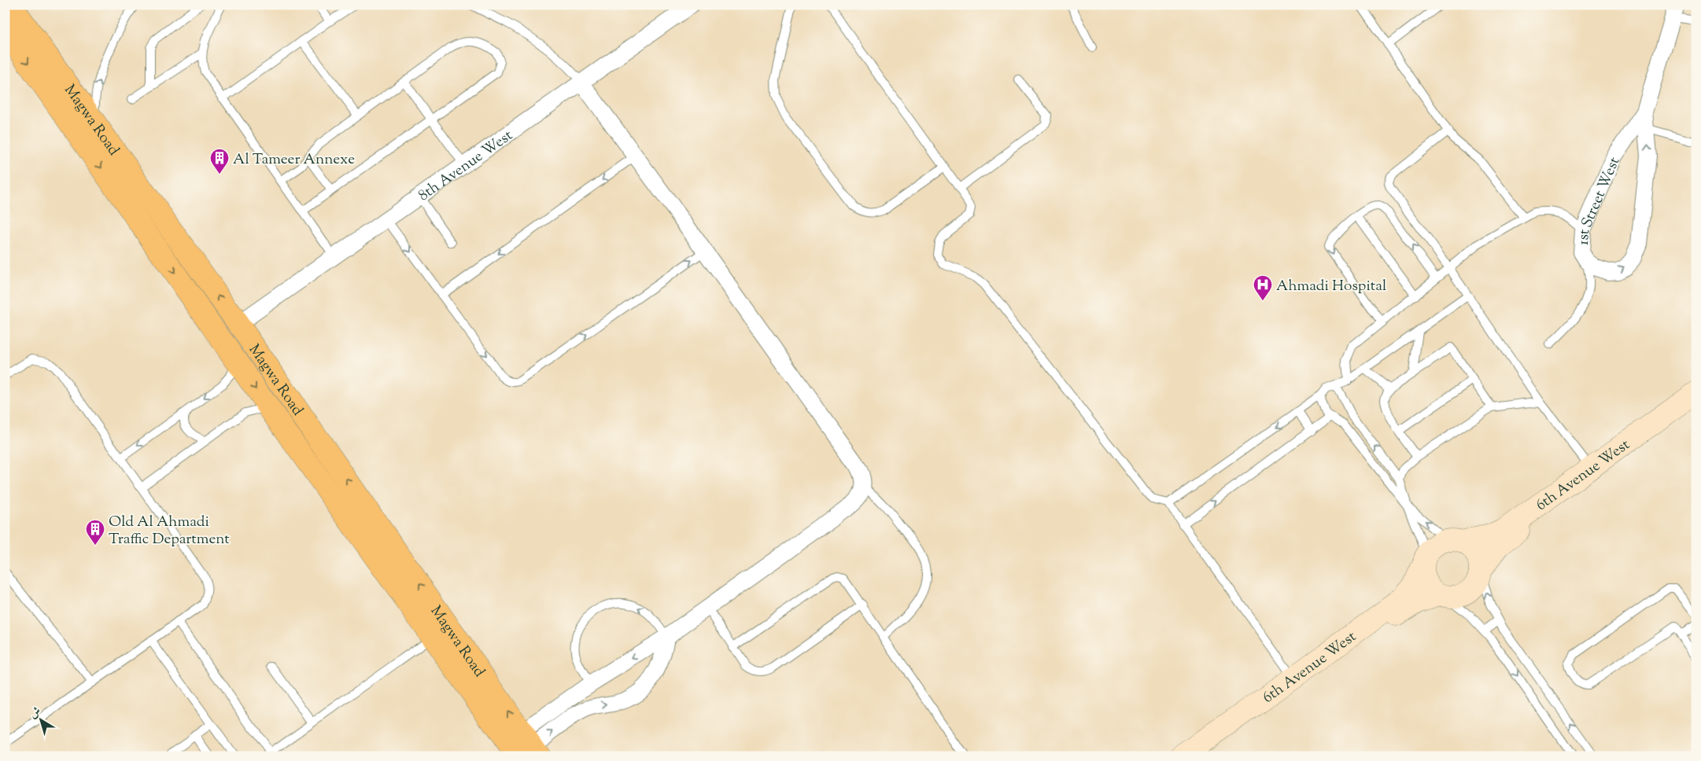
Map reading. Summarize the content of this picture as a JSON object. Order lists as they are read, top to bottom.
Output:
{
  "streets": {
    "main road": ["Magwa Road", "6th Avenue West"],
    "street": ["8th Avenue West", "1st Street West"]
  },
  "crossings": [
    ["Magwa Road", "8th Avenue West"]
  ],
  "places": {
    "building": ["Al Tameer Annexe", "Old Al Ahmadi Traffic Department"],
    "hospital": ["Ahmadi Hospital"]
  },
  "north": "top left"
}
